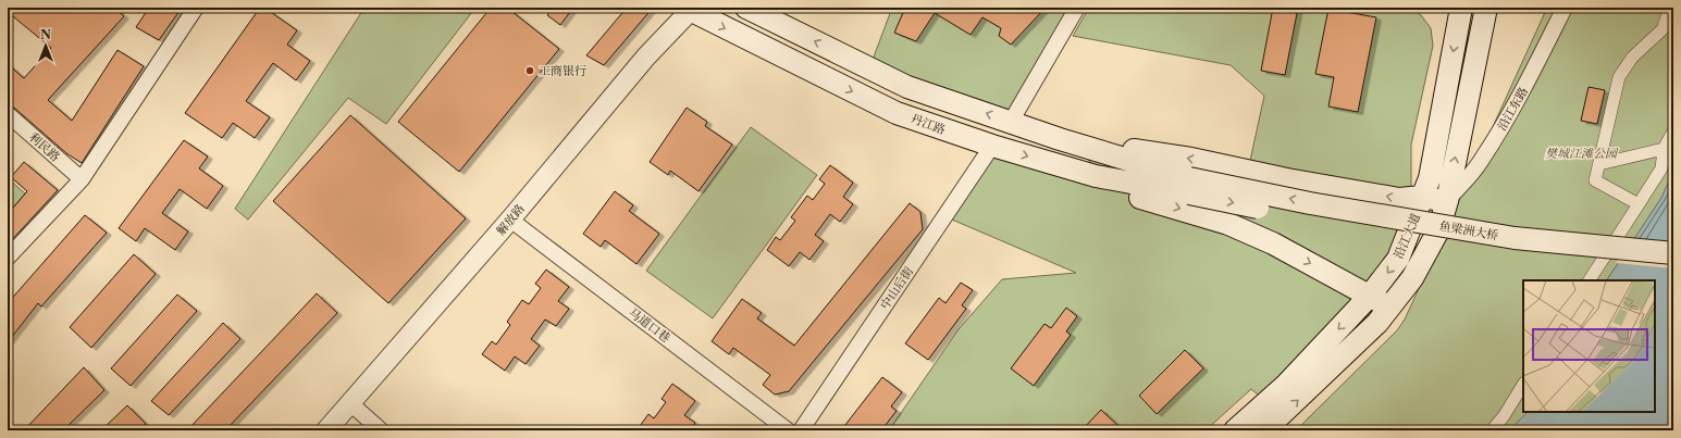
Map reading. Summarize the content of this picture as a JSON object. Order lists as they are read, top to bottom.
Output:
{
  "streets": {
    "main road": ["丹江路", "鱼梁洲大桥", "沿江大道"],
    "street": [
      "沿江东路",
      "利民路",
      "解放路",
      "中山后街",
      "马道口巷"
    ]
  },
  "crossings": [
    ["丹江路", "解放路"],
    ["丹江路", "鱼梁洲大桥"],
    ["丹江路", "中山后街"],
    ["解放路", "马道口巷"]
  ],
  "parks": ["樊城江滩公园"],
  "places": ["工商银行"],
  "north": "top"
}
